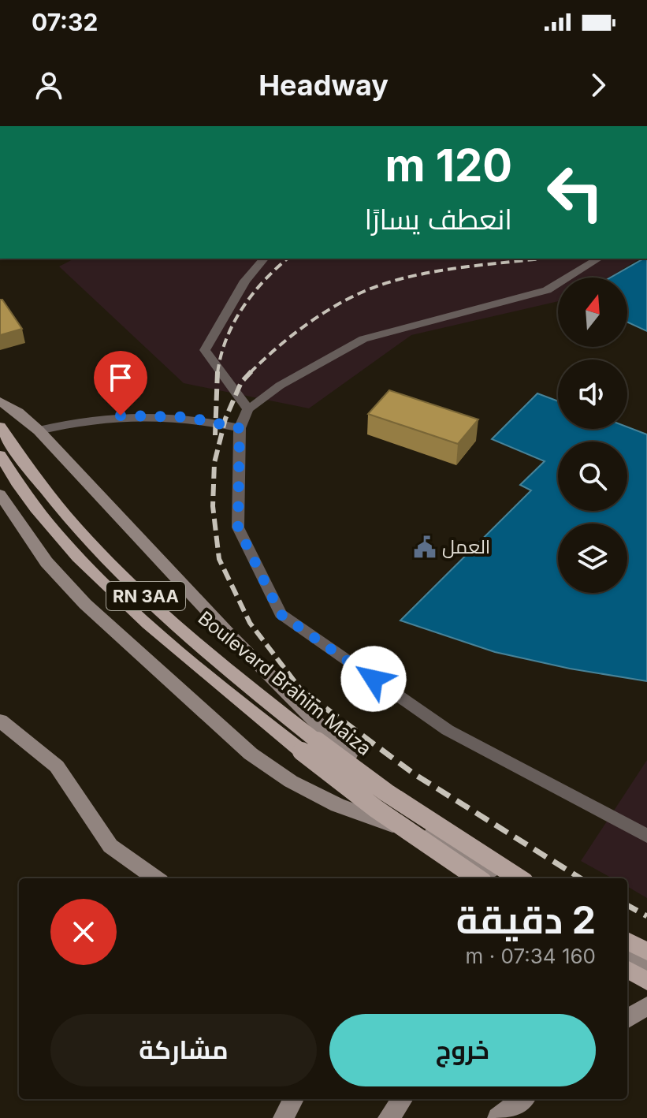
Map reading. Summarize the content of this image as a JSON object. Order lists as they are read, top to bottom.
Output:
{
  "streets": {
    "main road": ["RN 3AA", "Boulevard Brahim Maiza"]
  },
  "places": {
    "public building": ["العمل"]
  },
  "north": "top",
  "page": {
    "status": "07:32",
    "header": "Headway",
    "turn": ["120 m", "انعطف يسارًا"],
    "heading": ["2 دقيقة", "160 m · 07:34"],
    "buttons": ["خروج", "مشاركة"]
  }
}
